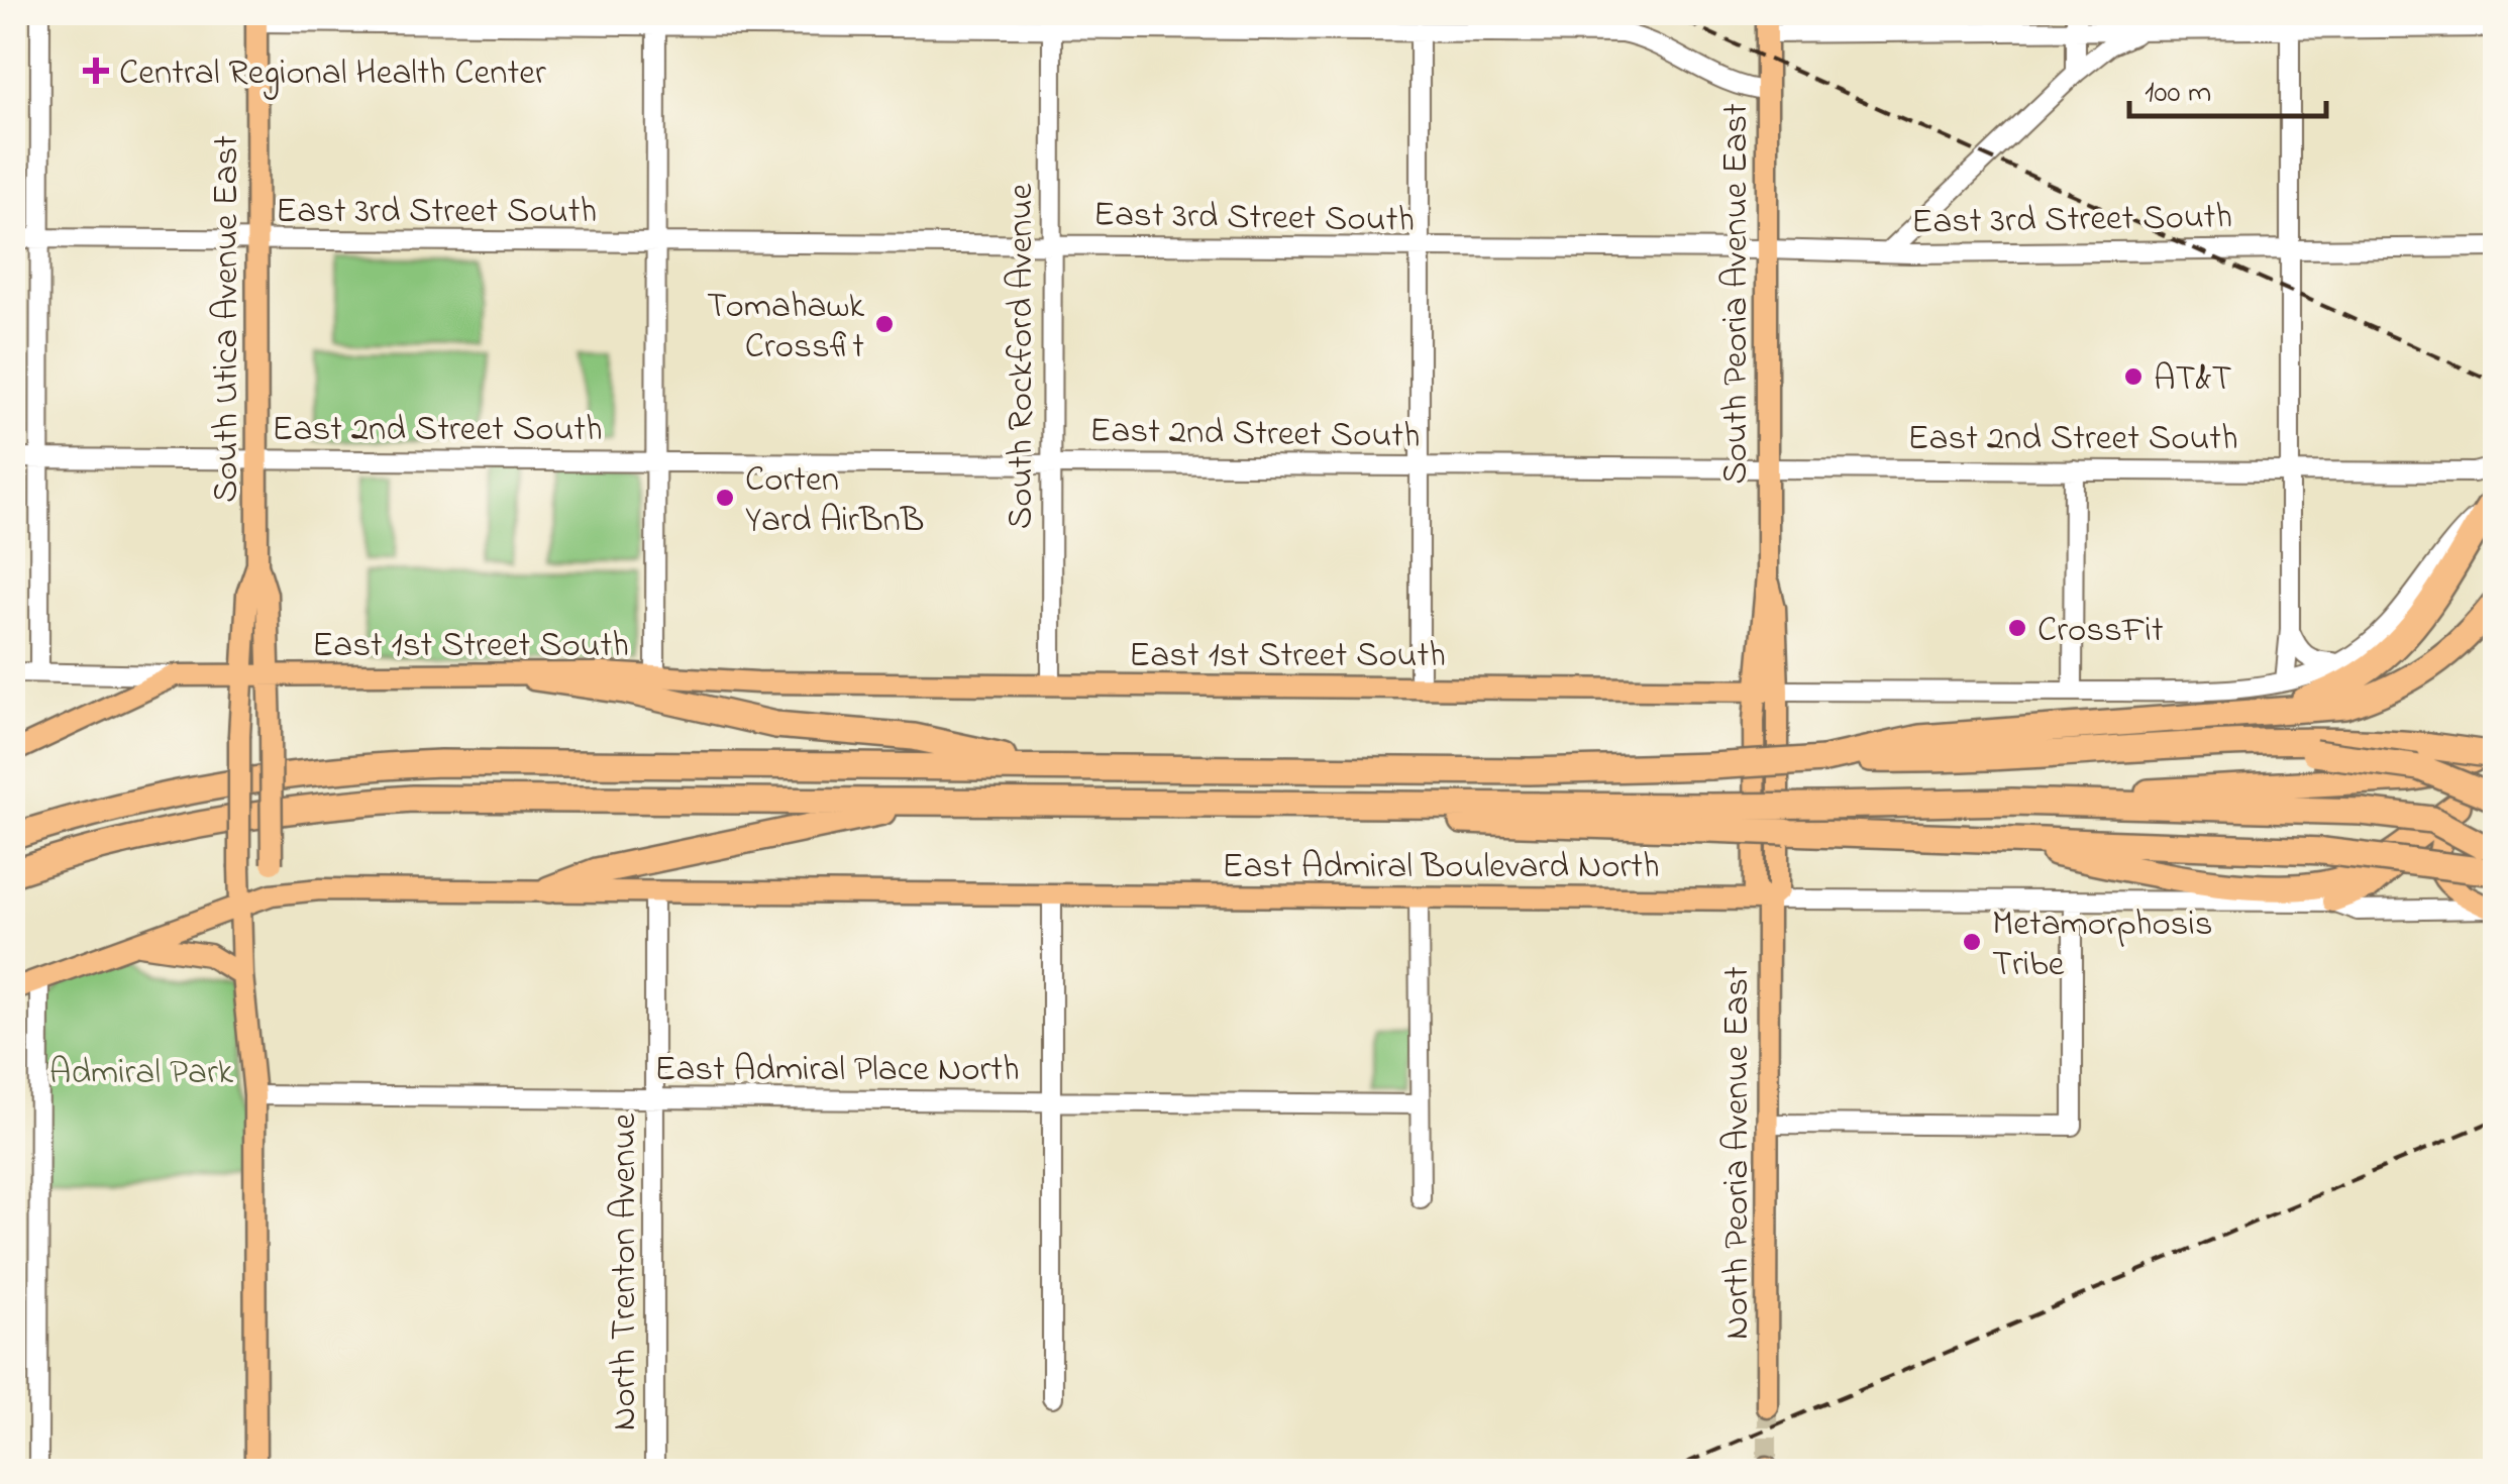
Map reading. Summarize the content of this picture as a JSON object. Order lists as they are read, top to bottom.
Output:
{
  "streets": {
    "main road": [
      "South Peoria Avenue East",
      "South Utica Avenue East",
      "East 1st Street South",
      "East Admiral Boulevard North",
      "North Peoria Avenue East"
    ],
    "street": [
      "East 3rd Street South",
      "South Rockford Avenue",
      "East 2nd Street South",
      "East Admiral Place North",
      "North Trenton Avenue"
    ]
  },
  "crossings": [
    ["East 3rd Street South", "South Peoria Avenue East"],
    ["East 3rd Street South", "South Utica Avenue East"],
    ["East 3rd Street South", "South Rockford Avenue"],
    ["South Peoria Avenue East", "East 2nd Street South"],
    ["South Peoria Avenue East", "East 1st Street South"],
    ["South Peoria Avenue East", "East Admiral Boulevard North"],
    ["South Peoria Avenue East", "North Peoria Avenue East"],
    ["South Utica Avenue East", "East 2nd Street South"],
    ["South Utica Avenue East", "East 1st Street South"],
    ["South Utica Avenue East", "East Admiral Boulevard North"],
    ["South Utica Avenue East", "East Admiral Place North"],
    ["South Rockford Avenue", "East 2nd Street South"],
    ["South Rockford Avenue", "East 1st Street South"],
    ["East Admiral Boulevard North", "North Peoria Avenue East"],
    ["East Admiral Boulevard North", "North Trenton Avenue"],
    ["East Admiral Place North", "North Trenton Avenue"]
  ],
  "parks": ["Admiral Park"],
  "places": {
    "health": ["Central Regional Health Center"],
    "other": [
      "Tomahawk Crossfit",
      "AT&T",
      "Corten Yard AirBnB",
      "CrossFit",
      "Metamorphosis Tribe"
    ]
  },
  "scale_bar": "100 m"
}
